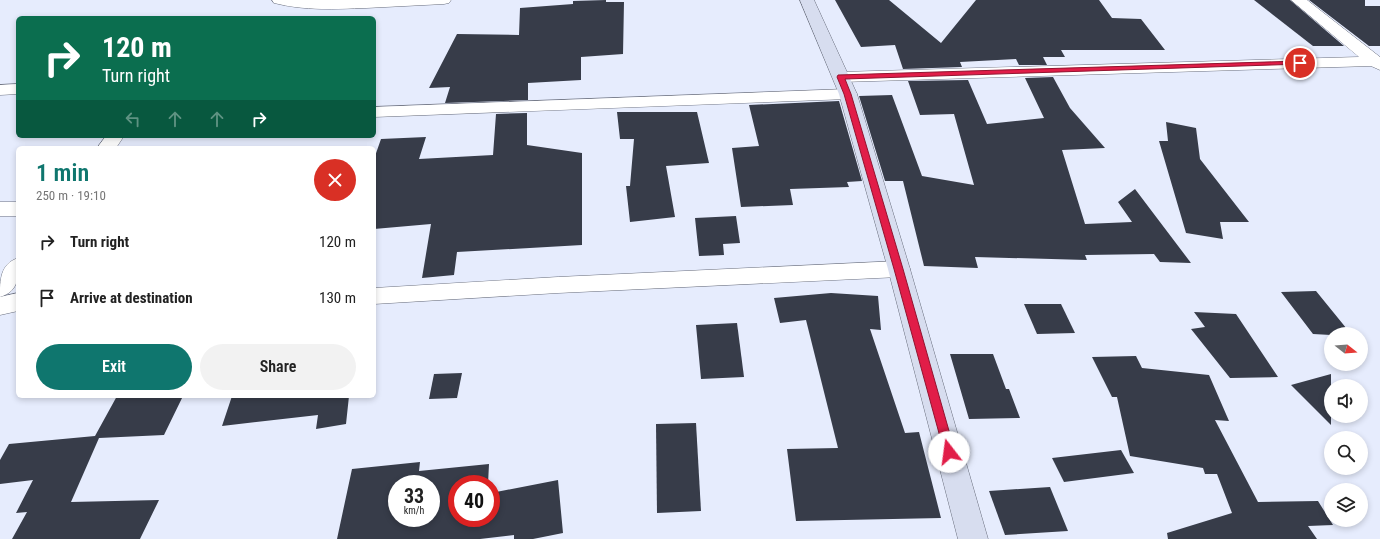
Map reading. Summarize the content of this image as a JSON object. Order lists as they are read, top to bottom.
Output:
{
  "north": "right",
  "page": {
    "turn": ["120 m", "Turn right"],
    "heading": ["1 min", "250 m · 19:10"],
    "list": [
      {
        "name": "Turn right",
        "value": "120 m"
      },
      {
        "name": "Arrive at destination",
        "value": "130 m"
      }
    ],
    "buttons": ["Exit", "Share"],
    "speed": "33 km/h",
    "limit": "40"
  }
}
